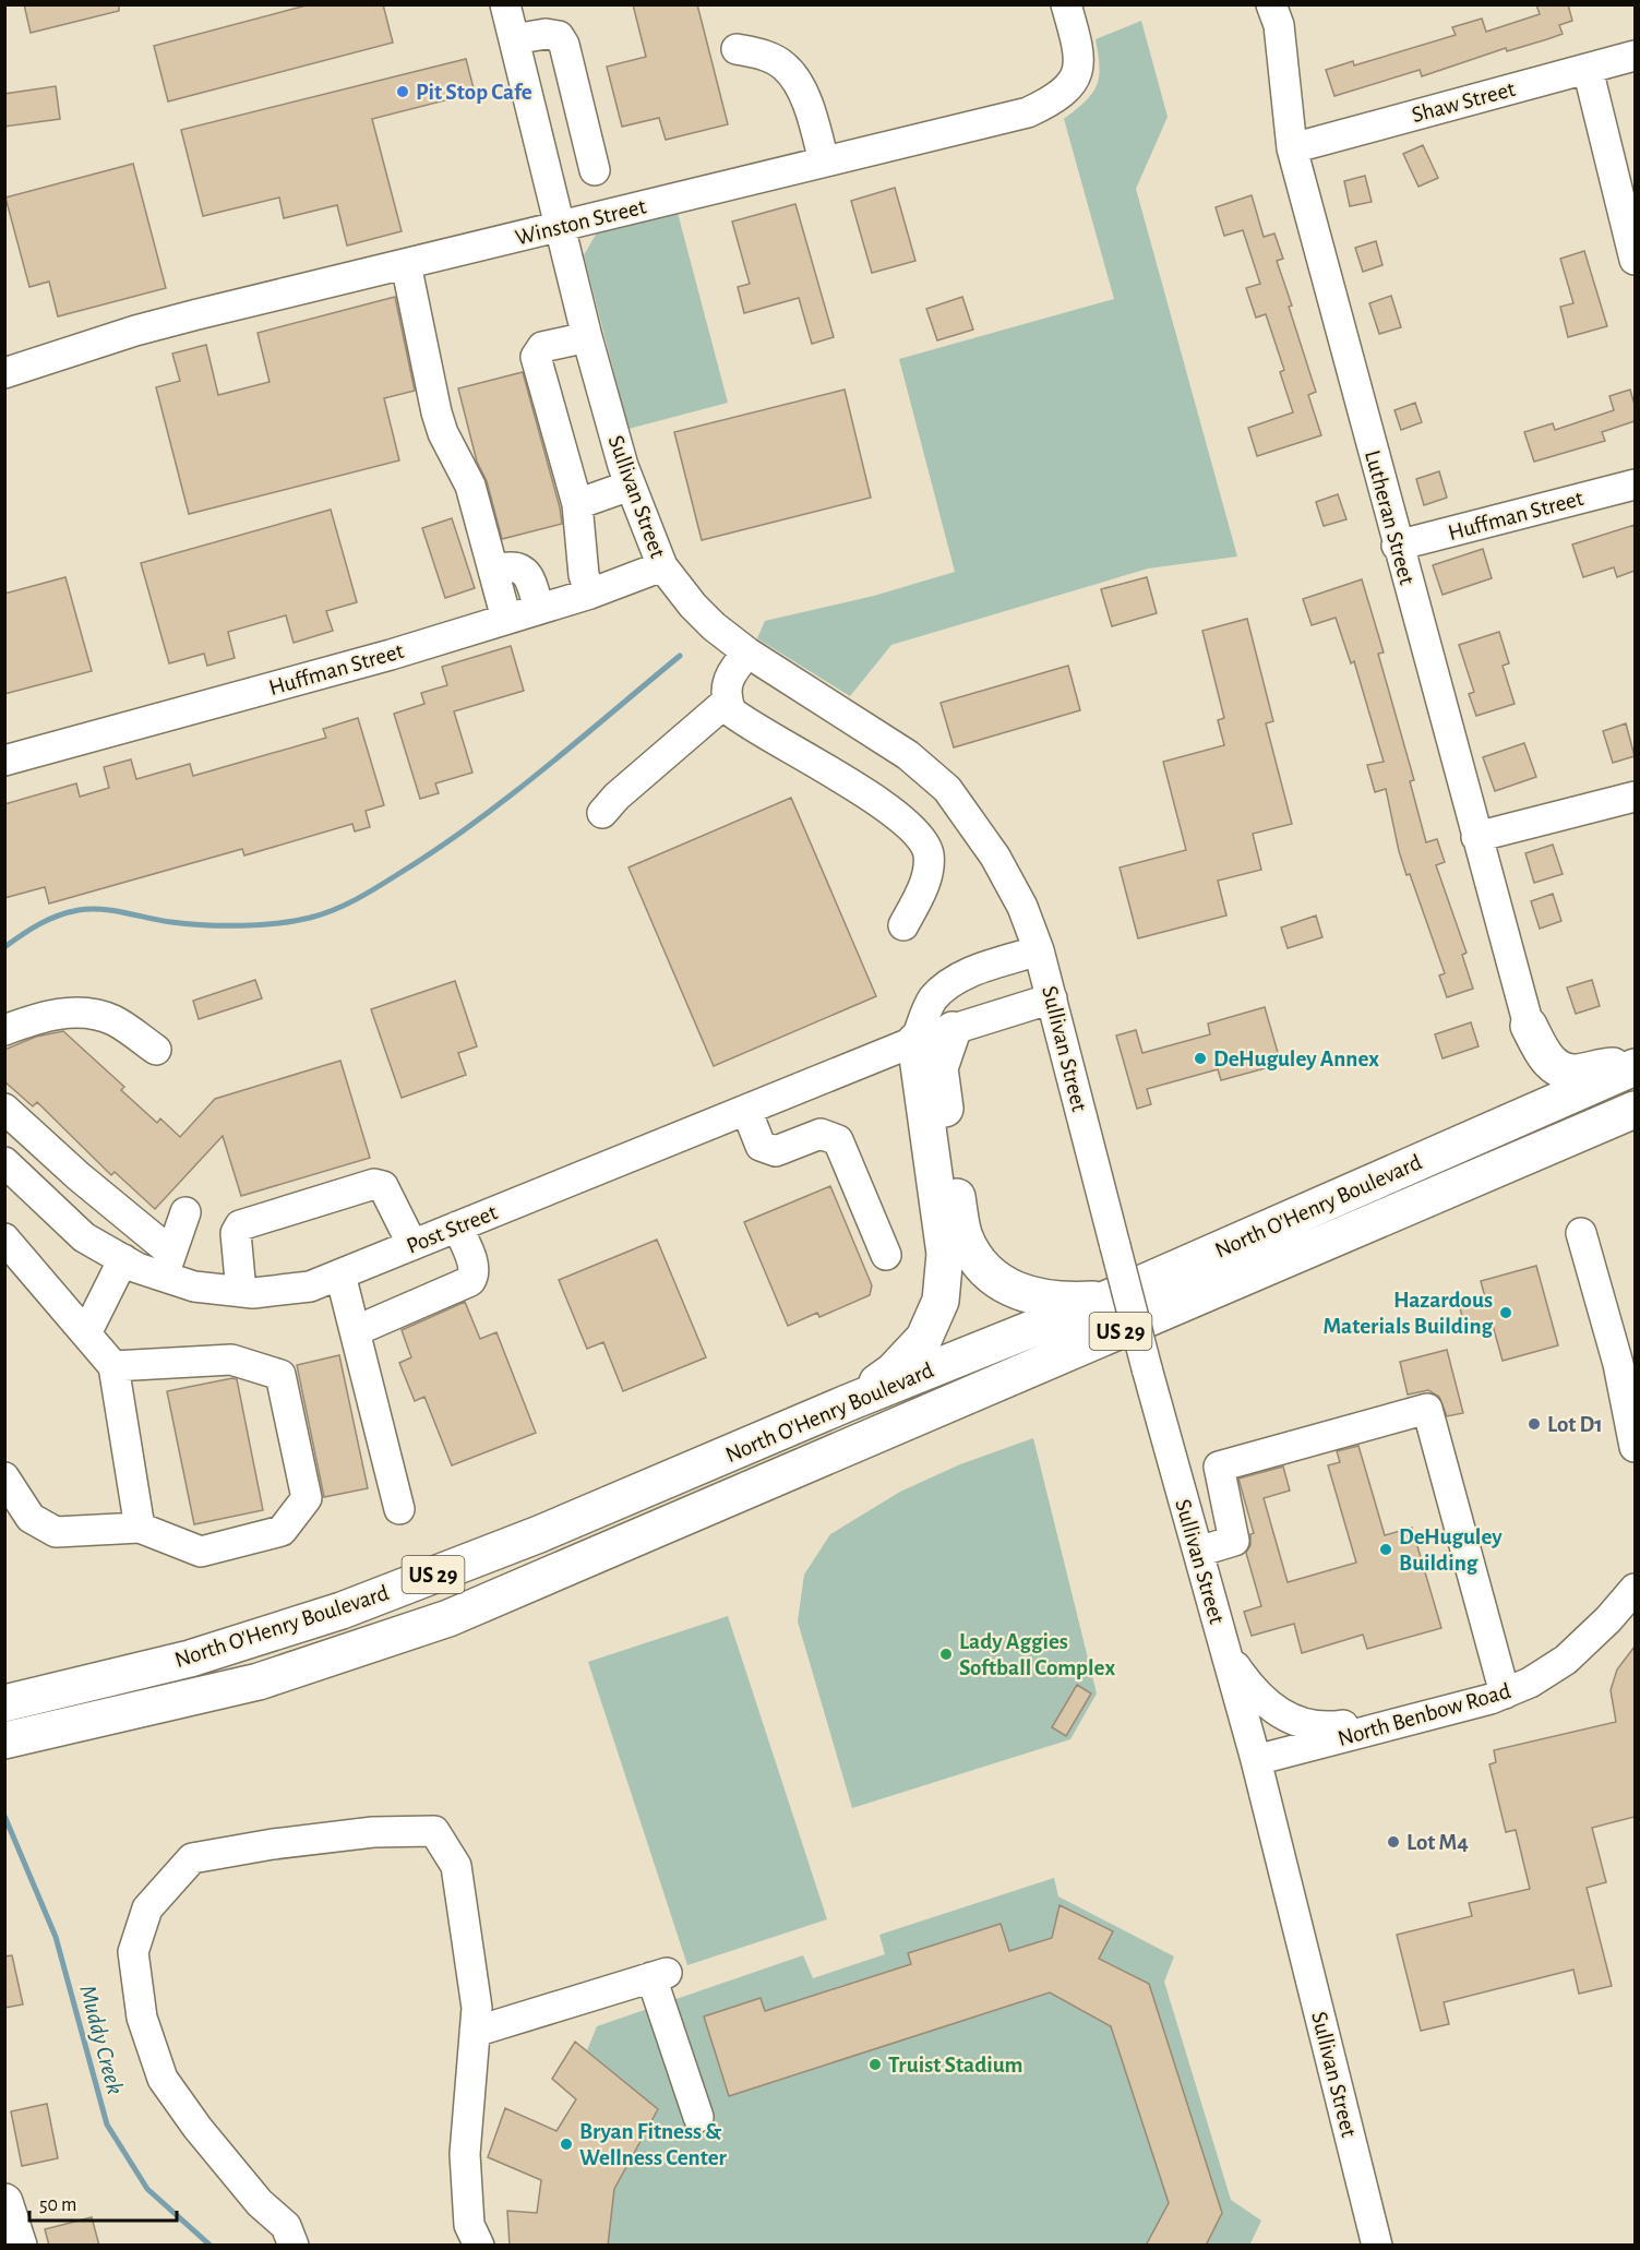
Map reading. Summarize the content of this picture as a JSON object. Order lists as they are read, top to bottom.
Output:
{
  "streets": {
    "main road": ["North O'Henry Boulevard", "US 29"],
    "street": [
      "Shaw Street",
      "Winston Street",
      "Sullivan Street",
      "Huffman Street",
      "Lutheran Street",
      "Post Street",
      "North Benbow Road"
    ]
  },
  "crossings": [
    ["Shaw Street", "Lutheran Street"],
    ["Winston Street", "Sullivan Street"],
    ["Sullivan Street", "Huffman Street"],
    ["Sullivan Street", "Post Street"],
    ["Sullivan Street", "North Benbow Road"],
    ["Huffman Street", "Lutheran Street"]
  ],
  "water": ["Muddy Creek"],
  "places": [
    "Pit Stop Cafe",
    "DeHuguley Annex",
    "Hazardous Materials Building",
    "Lot D1",
    "DeHuguley Building",
    "Lady Aggies Softball Complex",
    "Lot M4",
    "Truist Stadium",
    "Bryan Fitness & Wellness Center"
  ],
  "scale_bar": "50 m"
}
